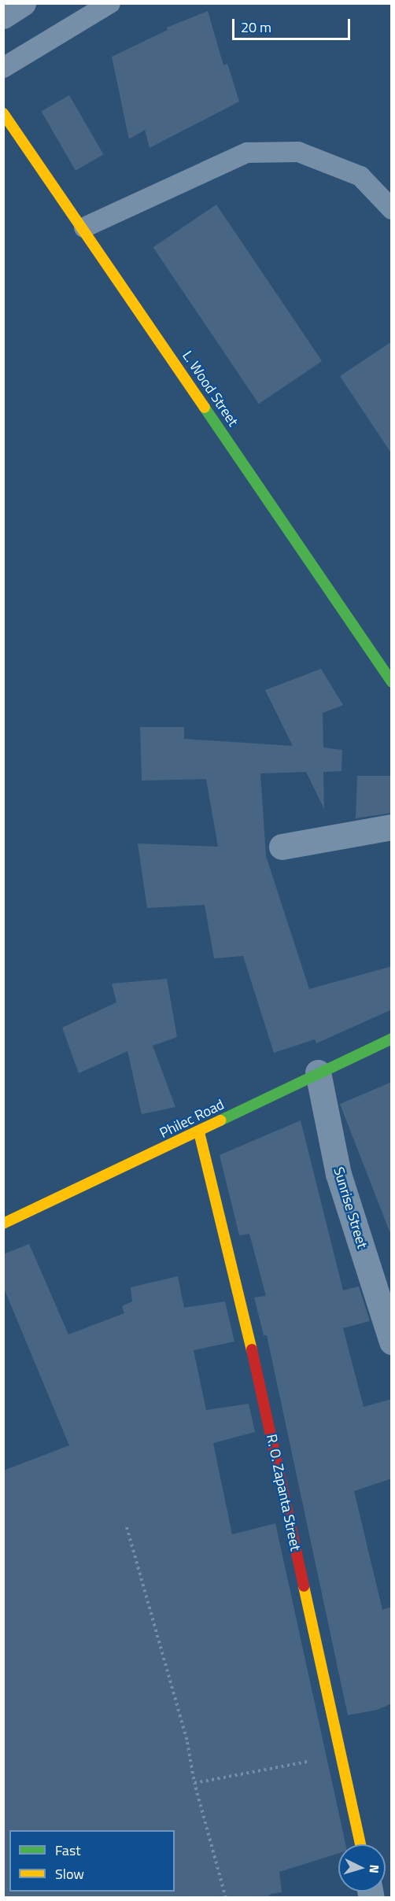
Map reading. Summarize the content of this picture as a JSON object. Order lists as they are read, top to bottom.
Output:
{
  "streets": {
    "street": [
      "L. Wood Street",
      "Philec Road",
      "Sunrise Street",
      "R. O. Zapanta Street"
    ]
  },
  "crossings": [
    ["Philec Road", "Sunrise Street"],
    ["Philec Road", "R. O. Zapanta Street"]
  ],
  "legend": ["Fast", "Slow"],
  "scale_bar": "20 m",
  "north": "right"
}
